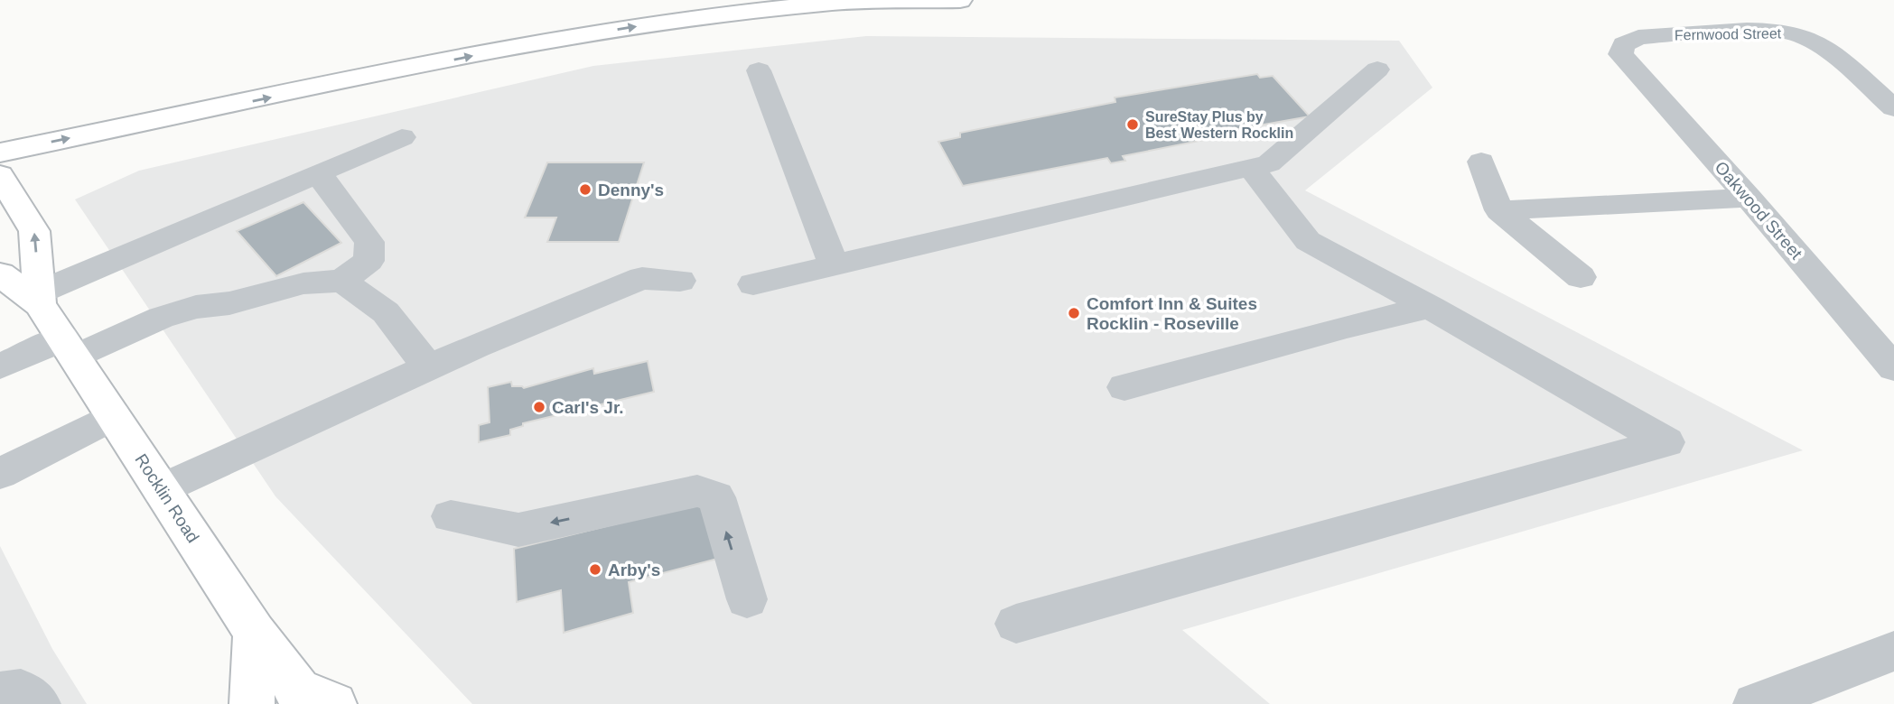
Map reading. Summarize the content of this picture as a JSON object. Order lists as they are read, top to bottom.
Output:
{
  "streets": {
    "main road": ["Rocklin Road"],
    "street": ["Fernwood Street", "Oakwood Street"]
  },
  "crossings": [
    ["Fernwood Street", "Oakwood Street"]
  ],
  "places": [
    "SureStay Plus by Best Western Rocklin",
    "Denny's",
    "Comfort Inn & Suites Rocklin - Roseville",
    "Carl's Jr.",
    "Arby's"
  ]
}
